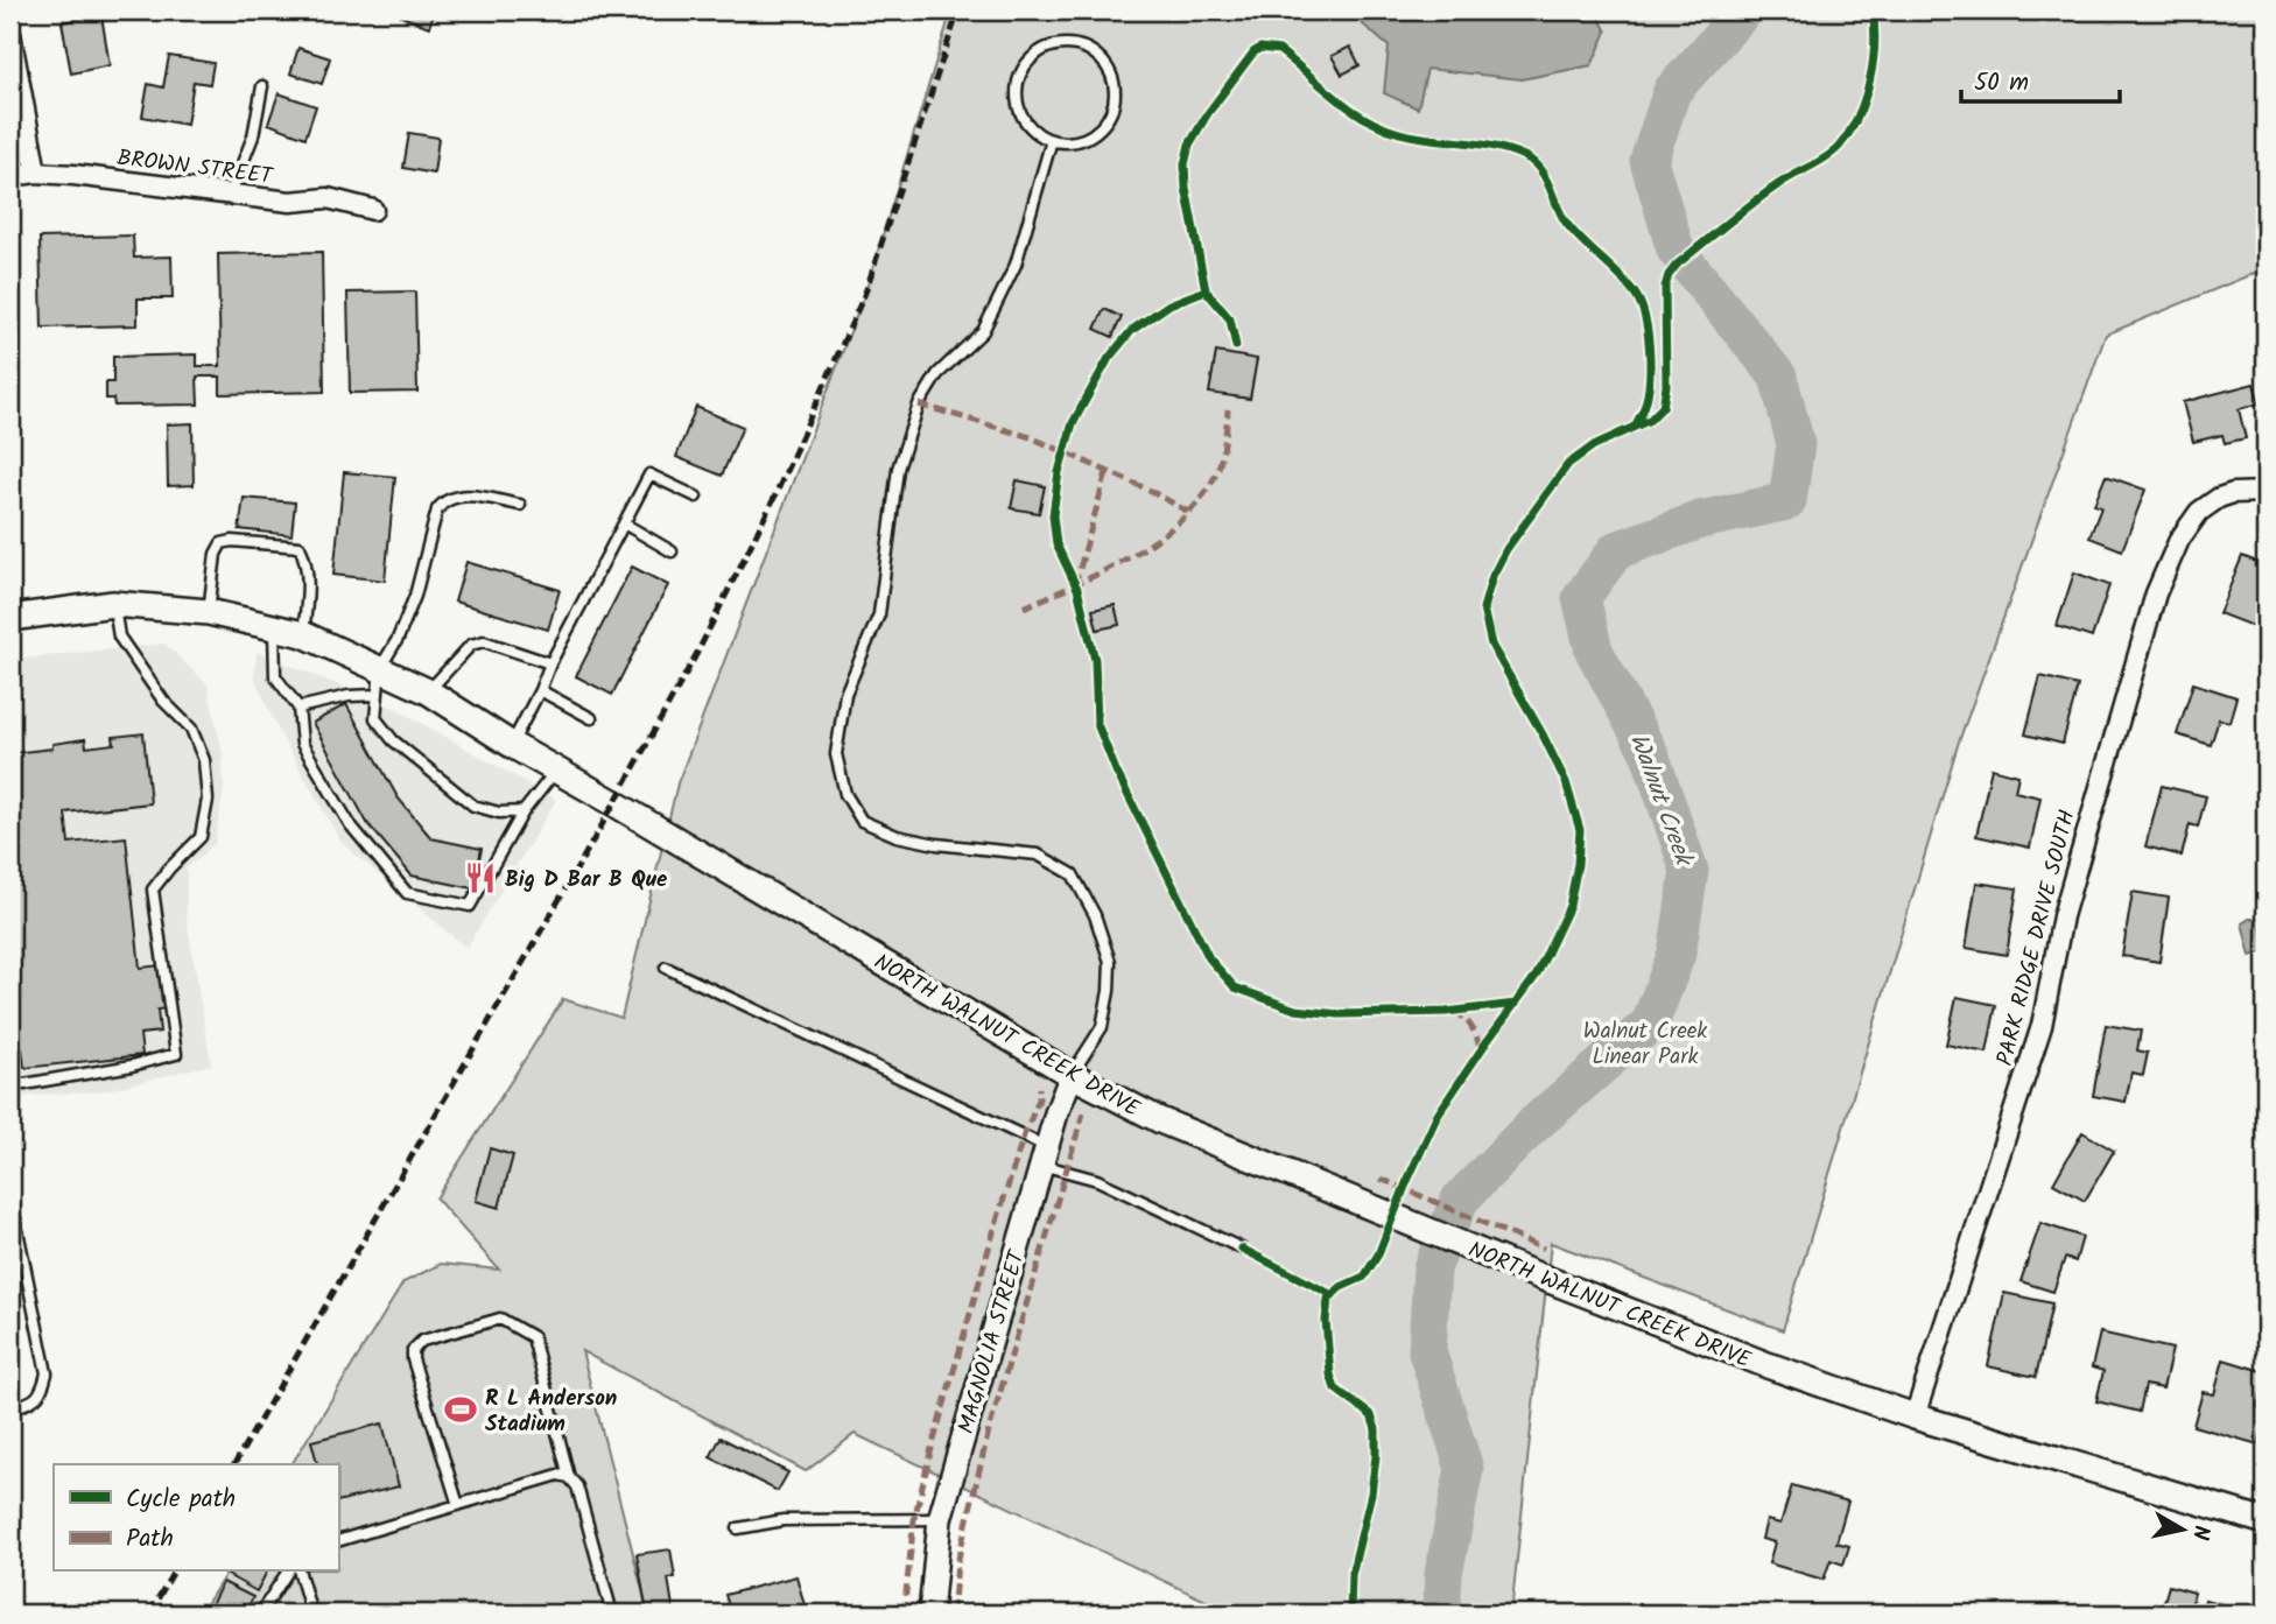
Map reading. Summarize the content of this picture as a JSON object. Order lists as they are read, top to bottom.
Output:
{
  "streets": {
    "main road": ["NORTH WALNUT CREEK DRIVE"],
    "street": ["BROWN STREET", "PARK RIDGE DRIVE SOUTH", "MAGNOLIA STREET"]
  },
  "crossings": [
    ["PARK RIDGE DRIVE SOUTH", "NORTH WALNUT CREEK DRIVE"],
    ["NORTH WALNUT CREEK DRIVE", "MAGNOLIA STREET"]
  ],
  "water": ["Walnut Creek"],
  "parks": ["Walnut Creek Linear Park"],
  "places": {
    "restaurant": ["Big D Bar B Que"],
    "sports": ["R L Anderson Stadium"]
  },
  "legend": ["Cycle path", "Path"],
  "scale_bar": "50 m",
  "north": "right"
}
